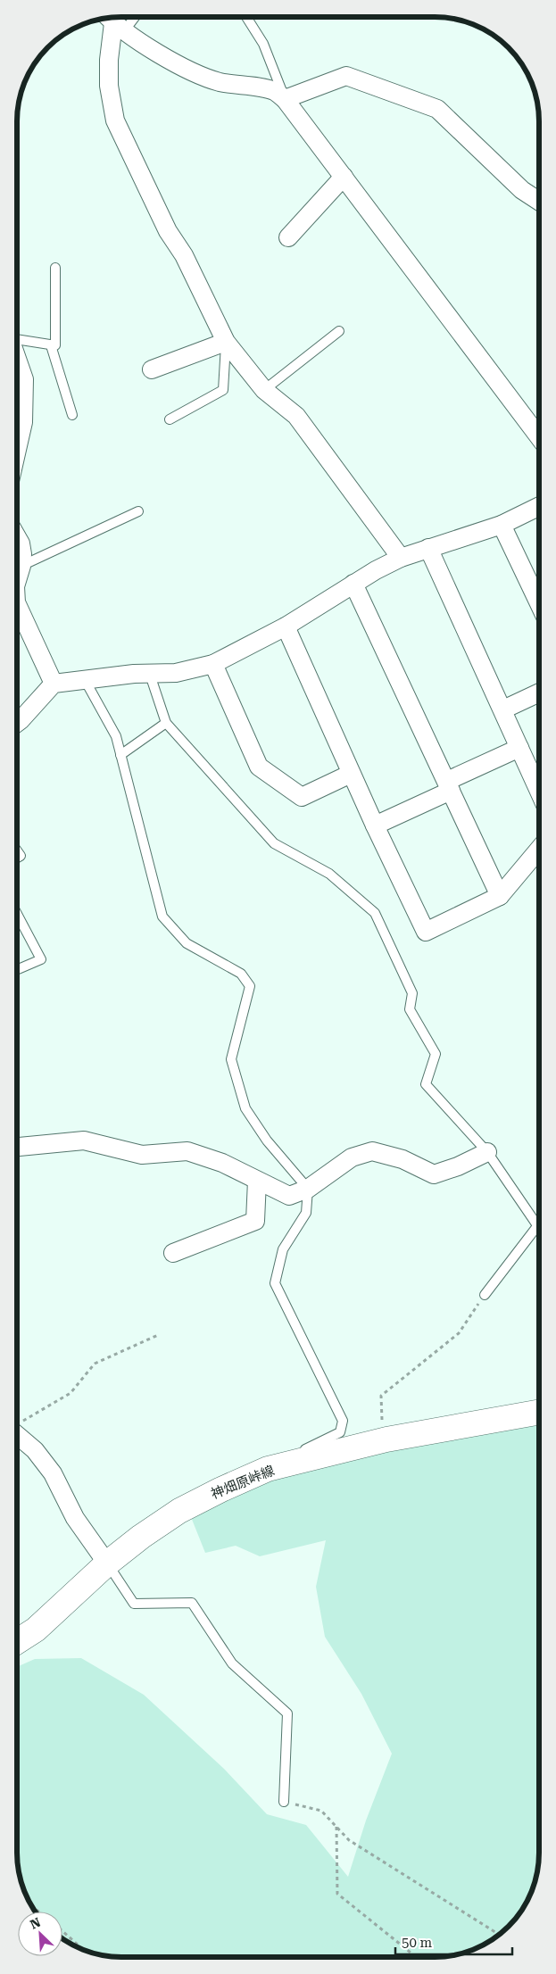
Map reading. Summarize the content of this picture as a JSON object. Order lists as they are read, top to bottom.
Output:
{
  "streets": {
    "street": ["神畑原峠線"]
  },
  "scale_bar": "50 m",
  "north": "top left"
}
